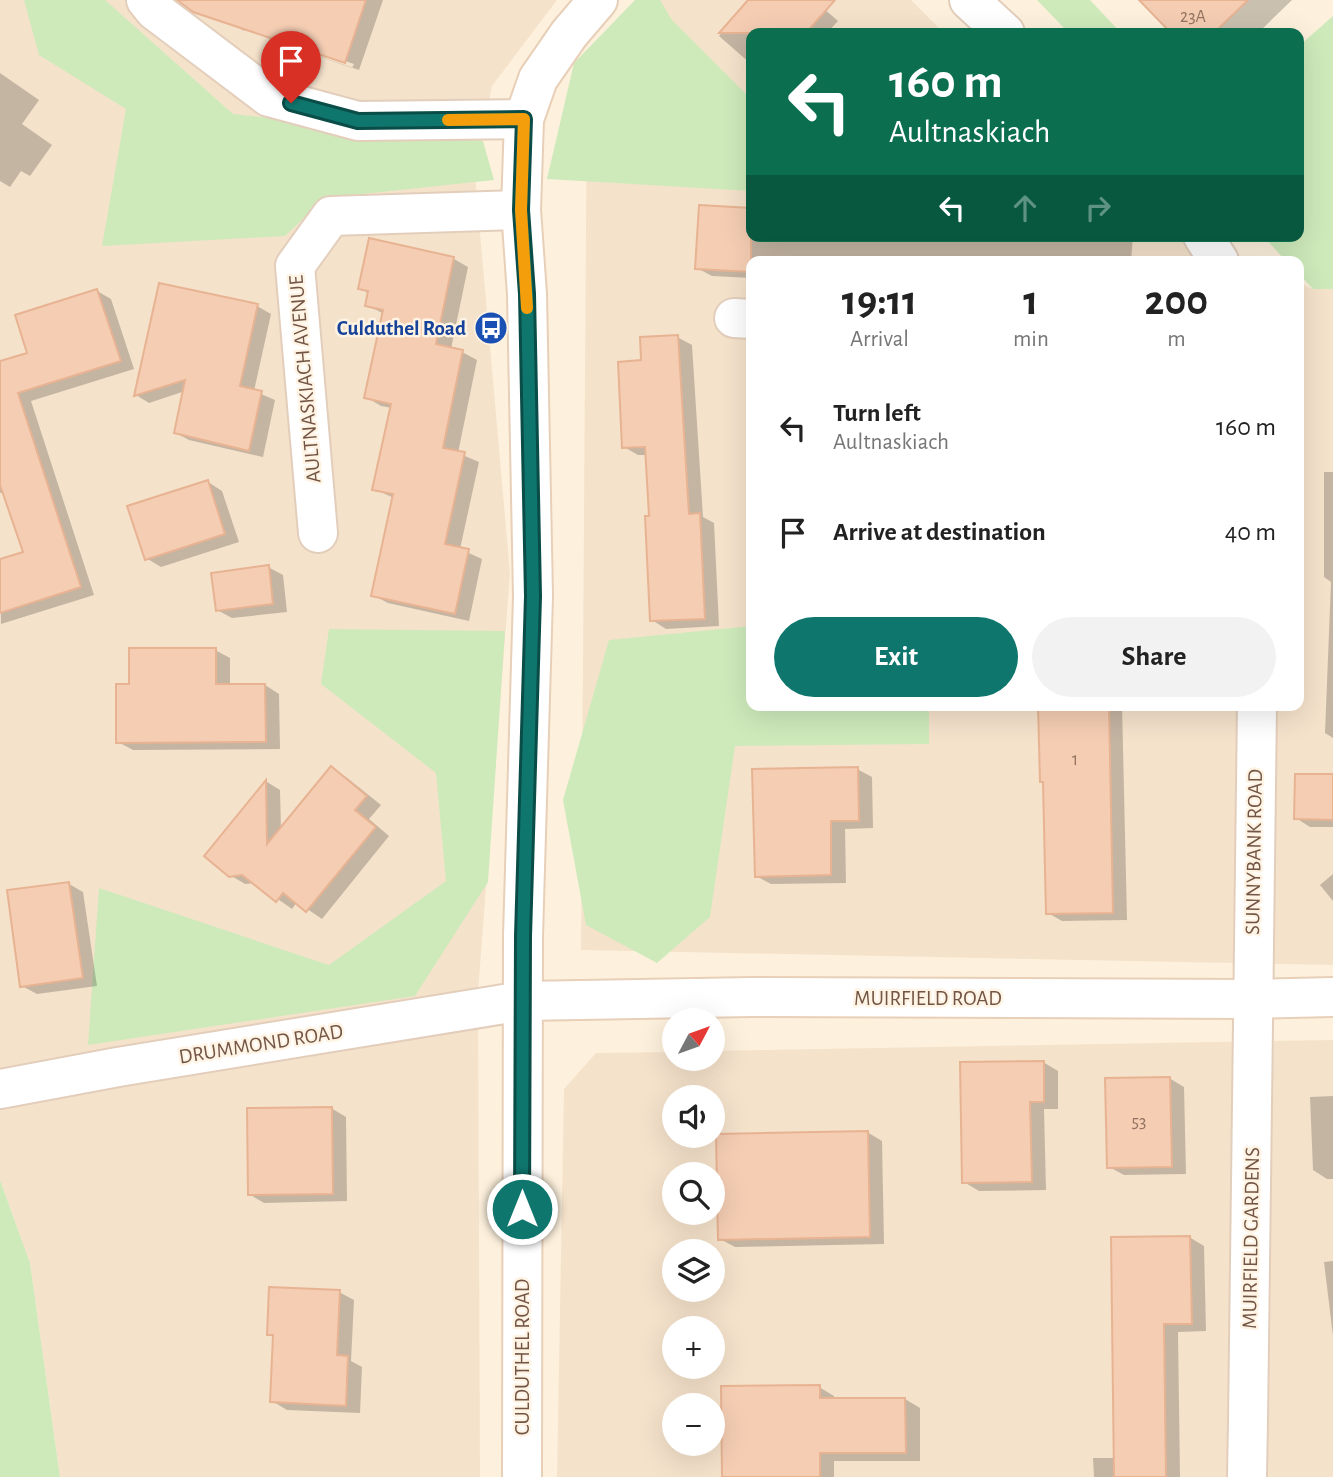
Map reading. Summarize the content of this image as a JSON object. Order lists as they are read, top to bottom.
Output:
{
  "streets": {
    "street": [
      "AULTNASKIACH AVENUE",
      "SUNNYBANK ROAD",
      "MUIRFIELD ROAD",
      "DRUMMOND ROAD",
      "MUIRFIELD GARDENS",
      "CULDUTHEL ROAD"
    ]
  },
  "crossings": [
    ["AULTNASKIACH AVENUE", "CULDUTHEL ROAD"],
    ["SUNNYBANK ROAD", "MUIRFIELD ROAD"],
    ["SUNNYBANK ROAD", "MUIRFIELD GARDENS"],
    ["MUIRFIELD ROAD", "DRUMMOND ROAD"],
    ["MUIRFIELD ROAD", "MUIRFIELD GARDENS"],
    ["MUIRFIELD ROAD", "CULDUTHEL ROAD"],
    ["DRUMMOND ROAD", "CULDUTHEL ROAD"]
  ],
  "places": {
    "bus stop": ["Culduthel Road"]
  },
  "house_numbers": ["23A", "1", "53"],
  "north": "top right",
  "page": {
    "turn": ["160 m", "Aultnaskiach"],
    "eta": [
      "19:11",
      "Arrival",
      "1",
      "min",
      "200",
      "m"
    ],
    "list": [
      {
        "name": "Turn left",
        "note": "Aultnaskiach",
        "value": "160 m"
      },
      {
        "name": "Arrive at destination",
        "value": "40 m"
      }
    ],
    "buttons": ["Exit", "Share"],
    "map_buttons": ["+", "−"]
  }
}
